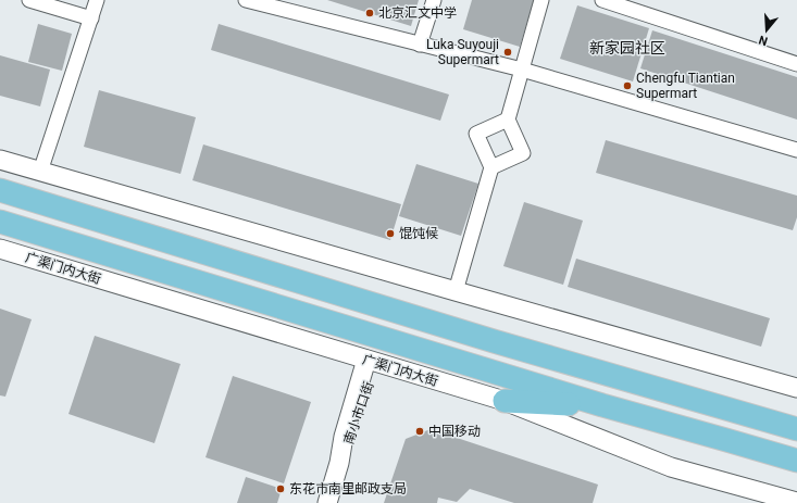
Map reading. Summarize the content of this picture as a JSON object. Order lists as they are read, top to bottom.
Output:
{
  "streets": {
    "main road": ["广渠门内大街"],
    "street": ["南小市口街"]
  },
  "crossings": [
    ["广渠门内大街", "南小市口街"]
  ],
  "districts": ["新家园社区"],
  "places": [
    "北京汇文中学",
    "Luka Suyouji Supermart",
    "Chengfu Tiantian Supermart",
    "馄饨候",
    "中国移动",
    "东花市南里邮政支局"
  ],
  "north": "bottom"
}
